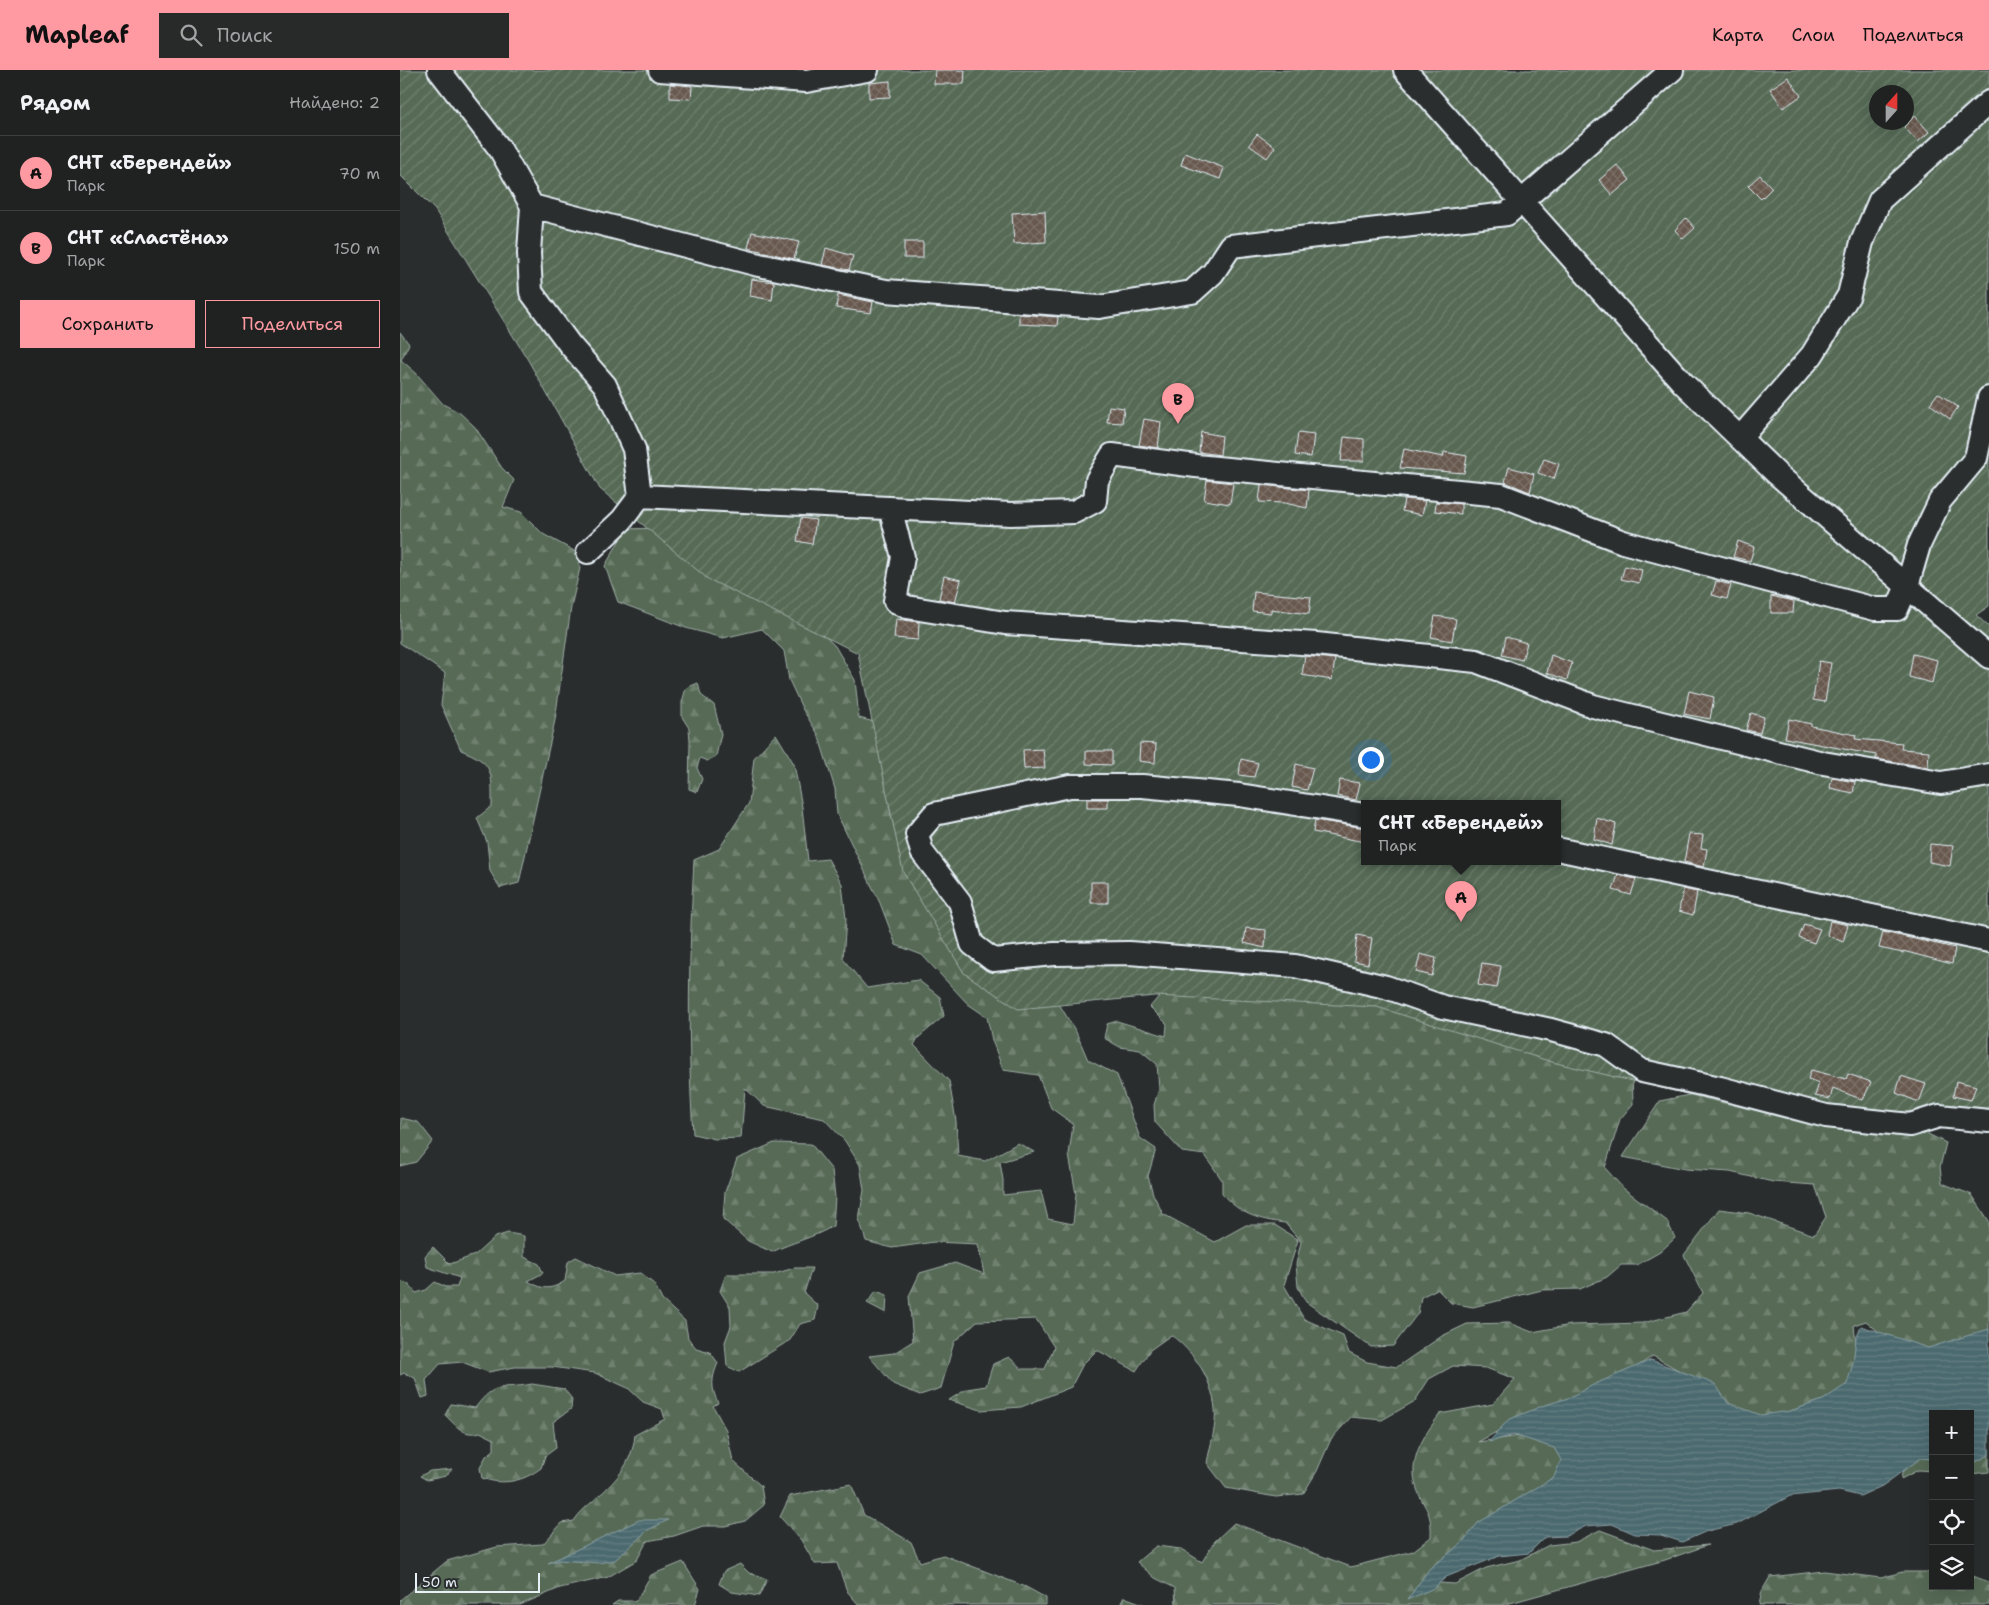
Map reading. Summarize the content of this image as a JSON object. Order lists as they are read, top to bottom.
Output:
{
  "scale_bar": "50 m",
  "north": "top",
  "page": {
    "header": "Mapleaf",
    "search": "Поиск",
    "nav": ["Карта", "Слои", "Поделиться"],
    "heading": ["Рядом", "Найдено: 2"],
    "list": [
      {
        "mark": "A",
        "name": "СНТ «Берендей»",
        "note": "Парк",
        "value": "70 m"
      },
      {
        "mark": "B",
        "name": "СНТ «Сластёна»",
        "note": "Парк",
        "value": "150 m"
      }
    ],
    "buttons": ["Сохранить", "Поделиться"],
    "pins": ["B", "A"],
    "popup": ["СНТ «Берендей»", "Парк"],
    "map_buttons": ["+", "−"],
    "scale": "50 m"
  }
}
